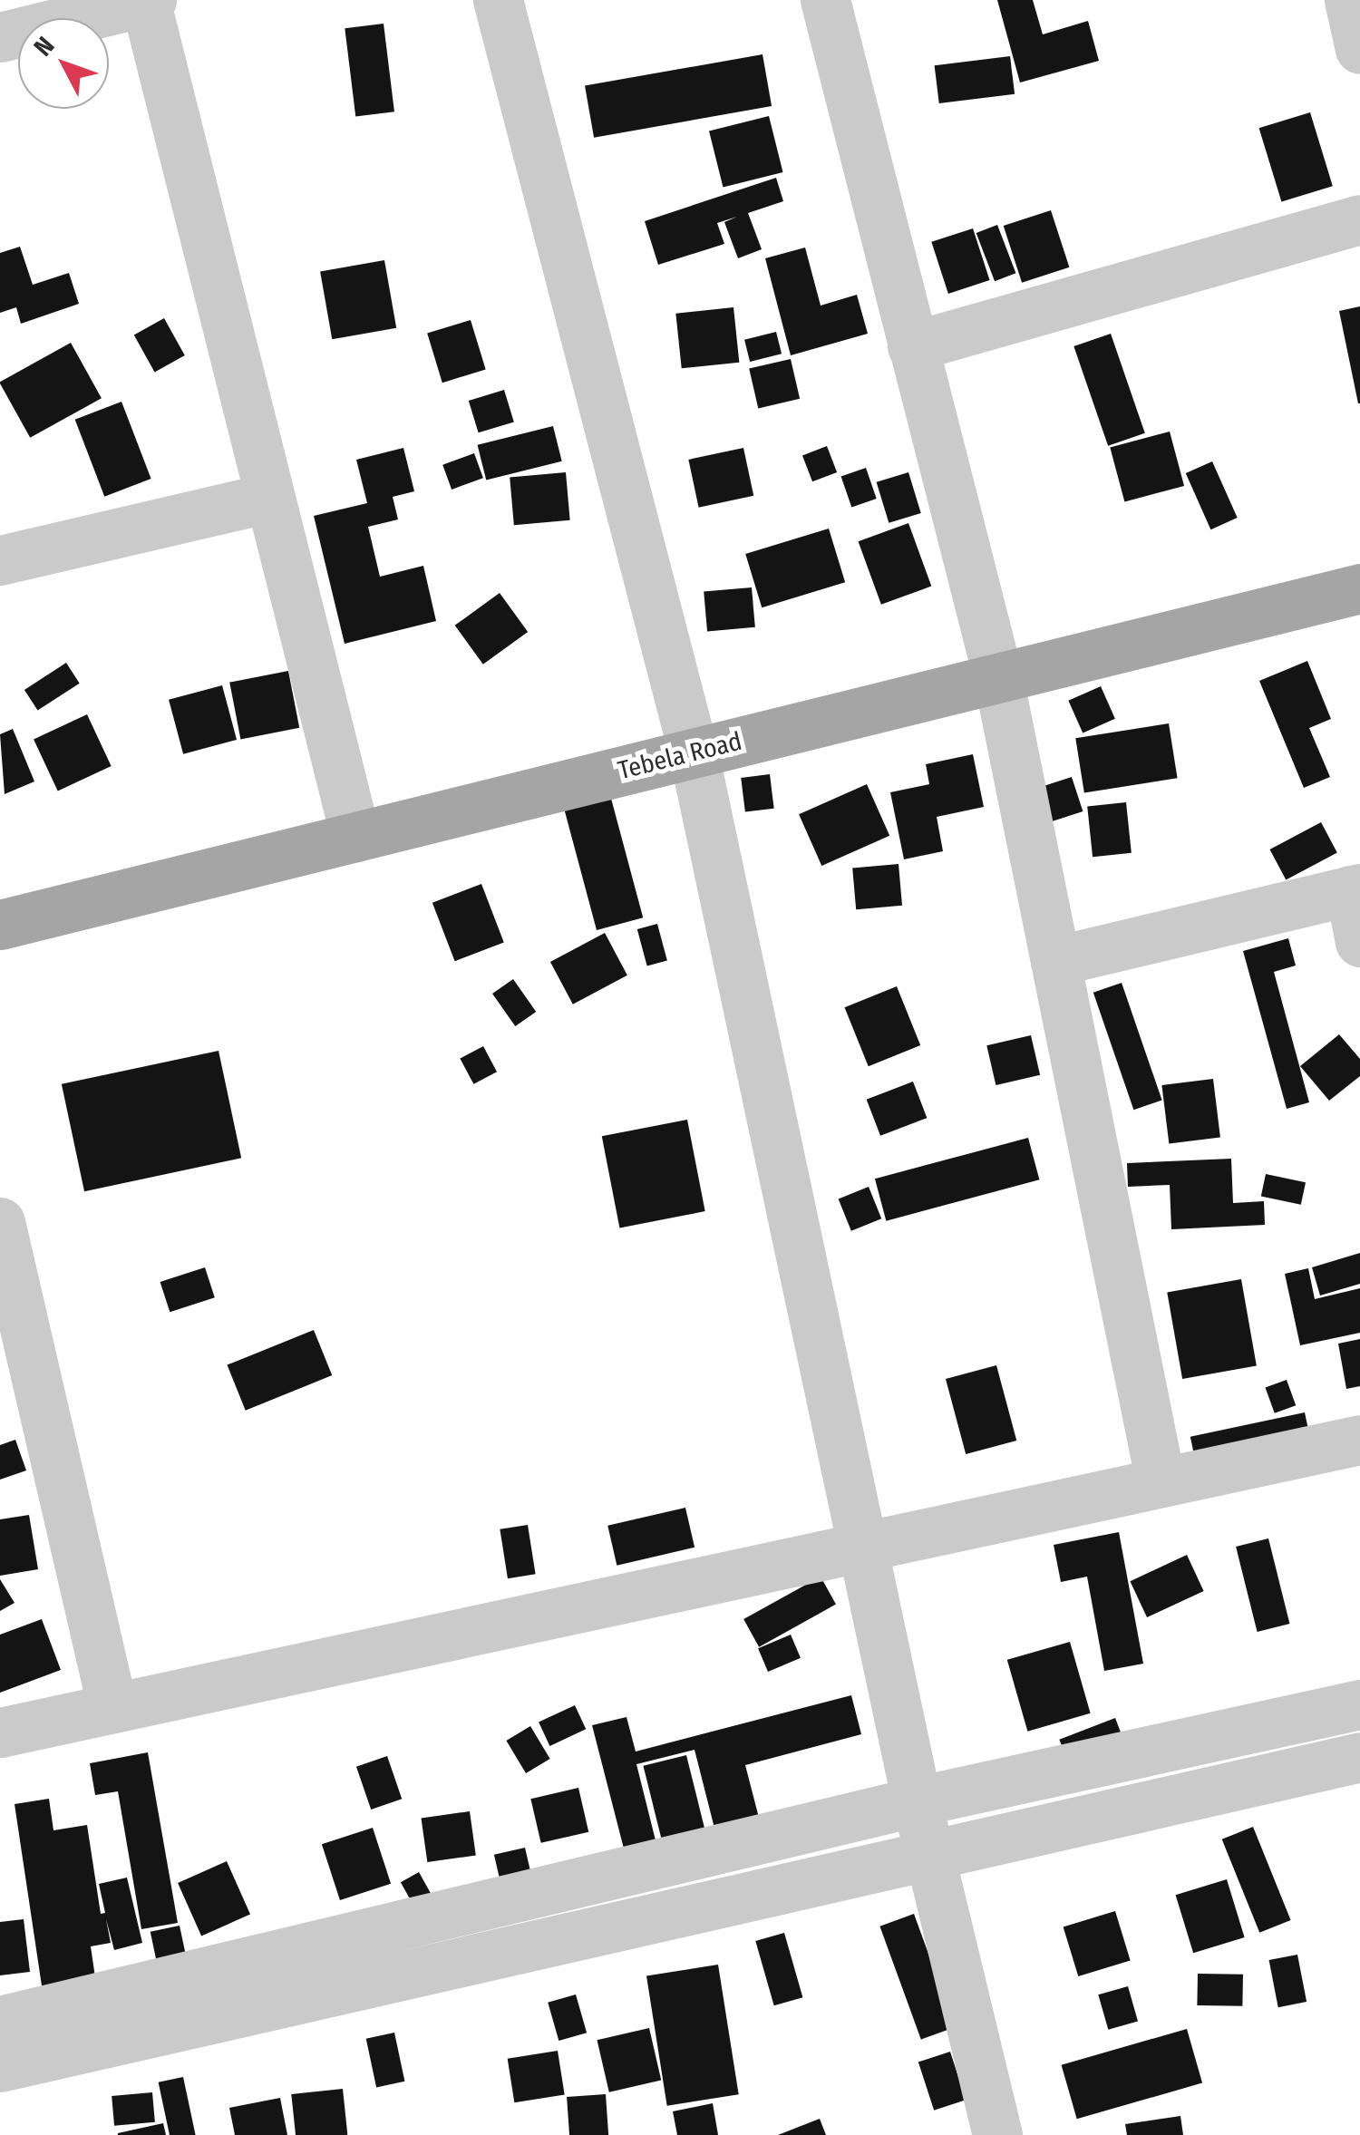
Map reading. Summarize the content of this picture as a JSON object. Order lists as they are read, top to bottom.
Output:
{
  "streets": {
    "main road": ["Tebela Road"]
  },
  "north": "top left"
}
